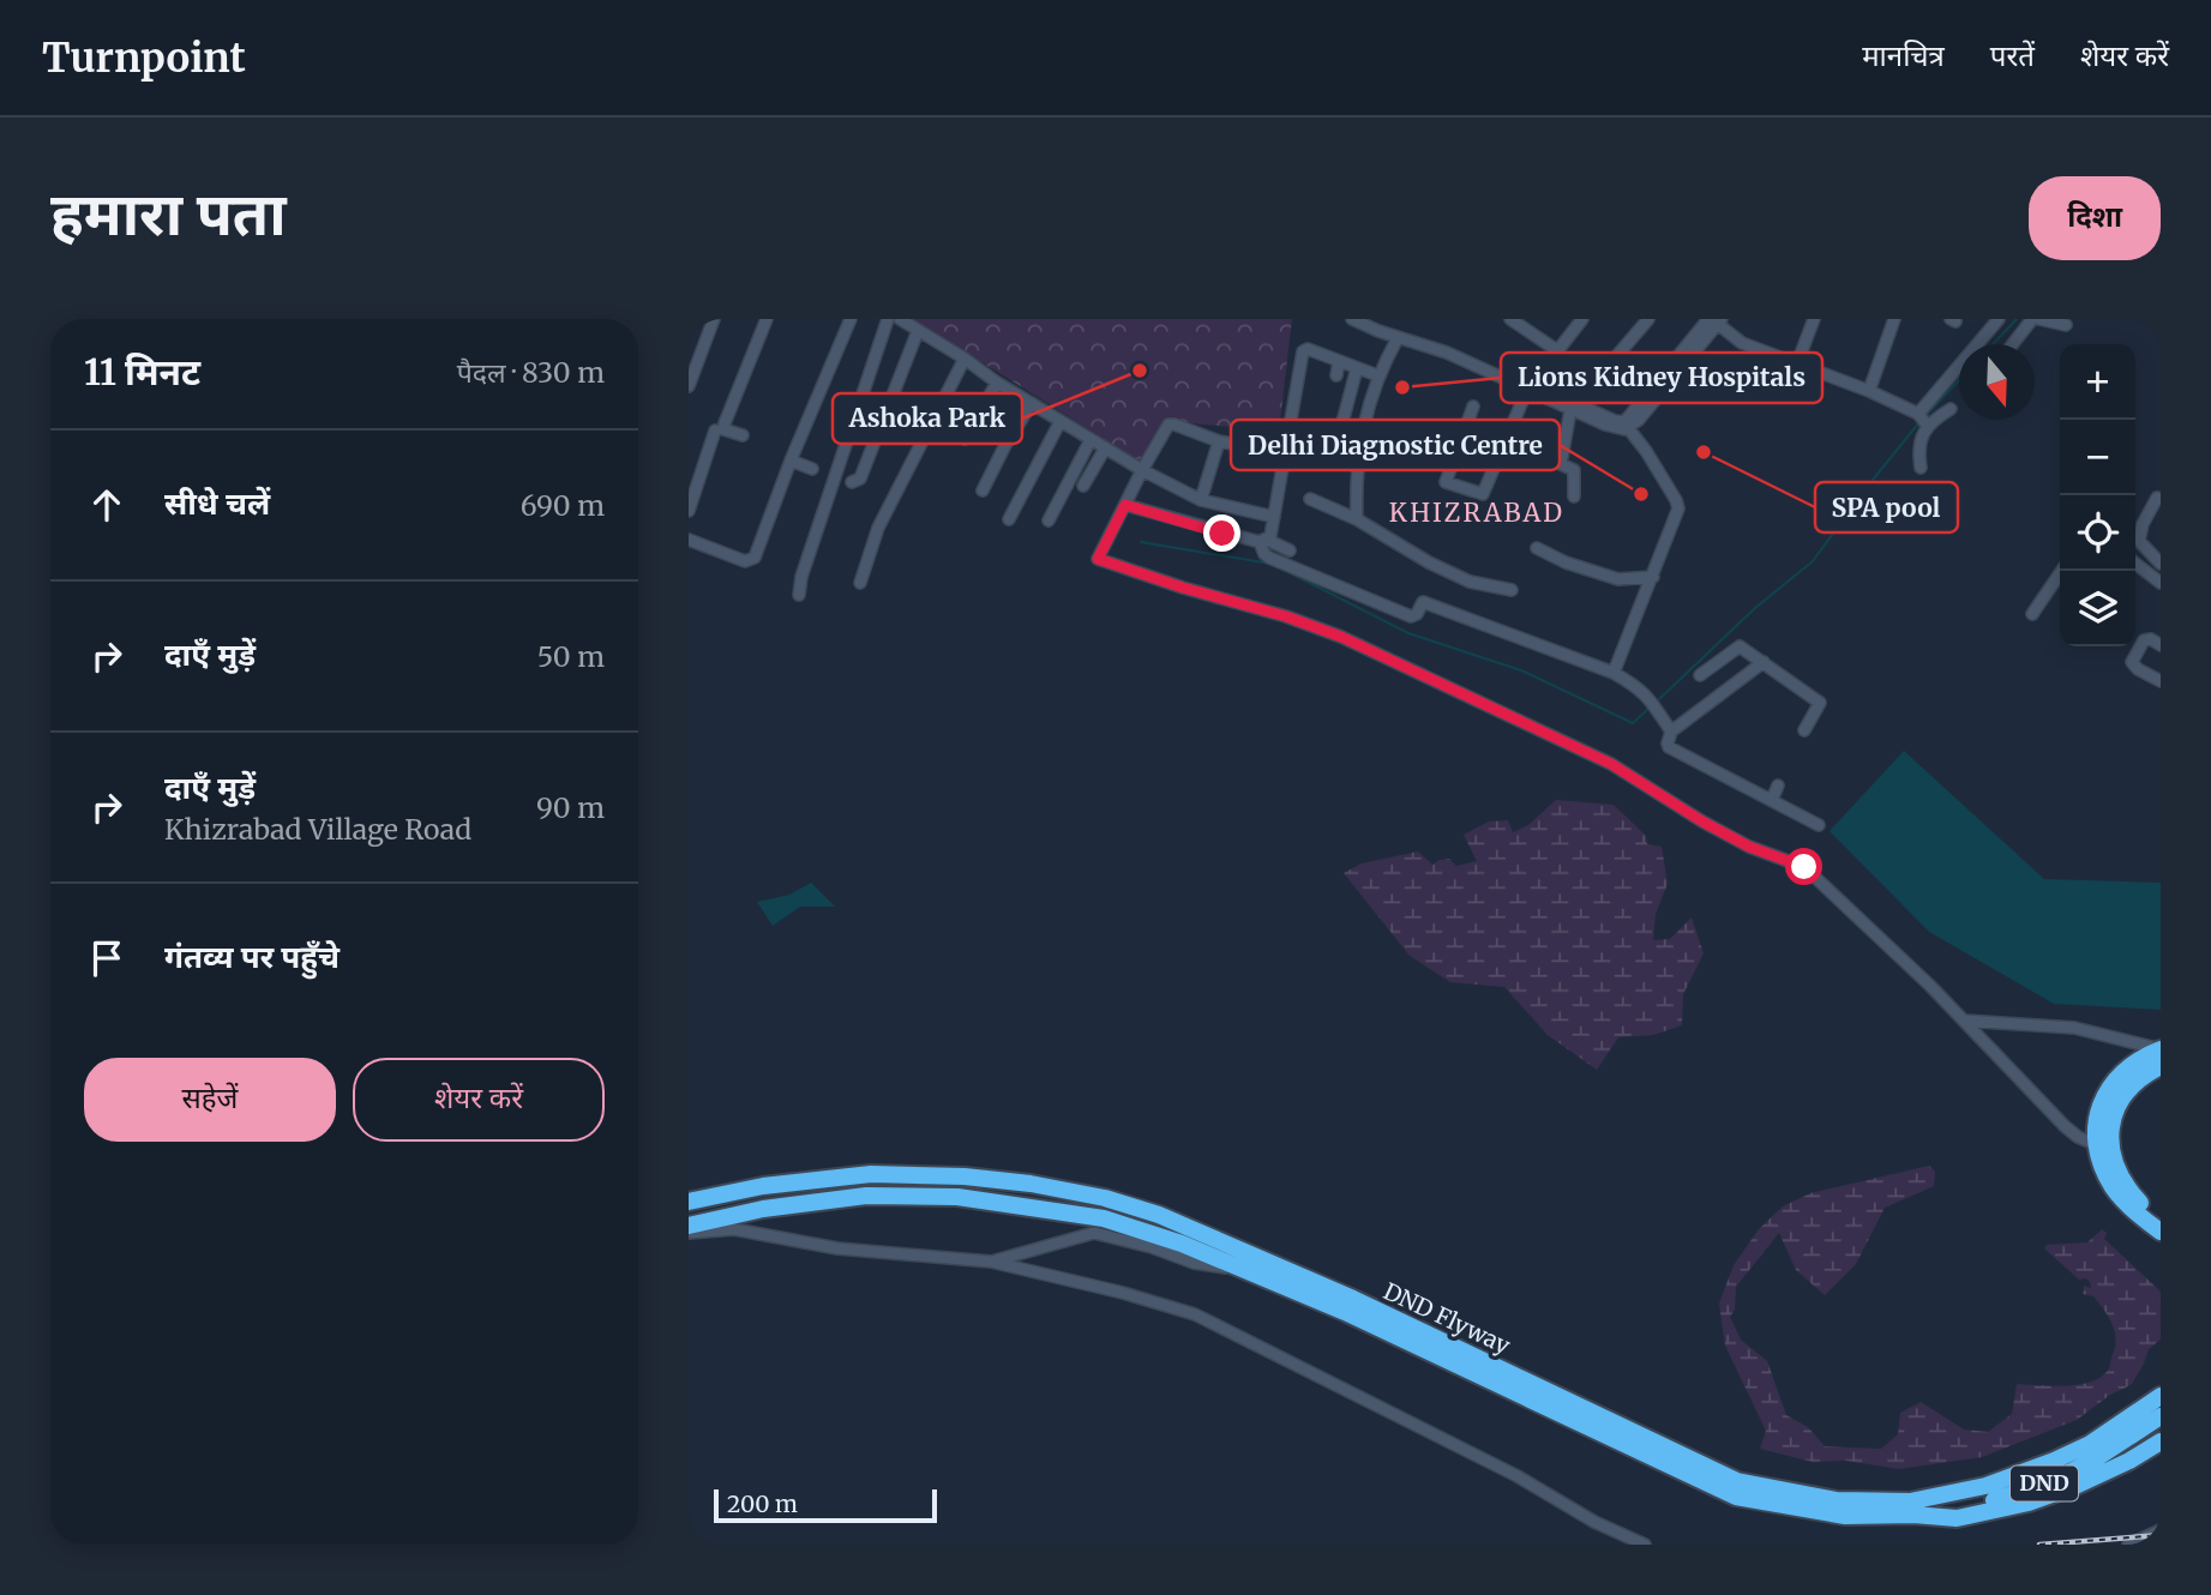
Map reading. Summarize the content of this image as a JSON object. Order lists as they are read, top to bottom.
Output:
{
  "streets": {
    "highway": ["DND Flyway", "DND"]
  },
  "crossings": [
    ["DND Flyway", "DND"]
  ],
  "districts": ["KHIZRABAD"],
  "places": [
    "Ashoka Park",
    "Lions Kidney Hospitals",
    "SPA pool",
    "Delhi Diagnostic Centre"
  ],
  "scale_bar": "200 m",
  "north": "bottom",
  "page": {
    "header": "Turnpoint",
    "nav": ["मानचित्र", "परतें", "शेयर करें"],
    "buttons": [
      "दिशा",
      ["सहेजें", "शेयर करें"]
    ],
    "title": "हमारा पता",
    "heading": ["11 मिनट", "पैदल · 830 m"],
    "map_buttons": ["+", "−"],
    "list": [
      ["सीधे चलें", "690 m"],
      ["दाएँ मुड़ें", "50 m"],
      ["दाएँ मुड़ें", "Khizrabad Village Road", "90 m"],
      "गंतव्य पर पहुँचे"
    ],
    "scale": "200 m"
  }
}
